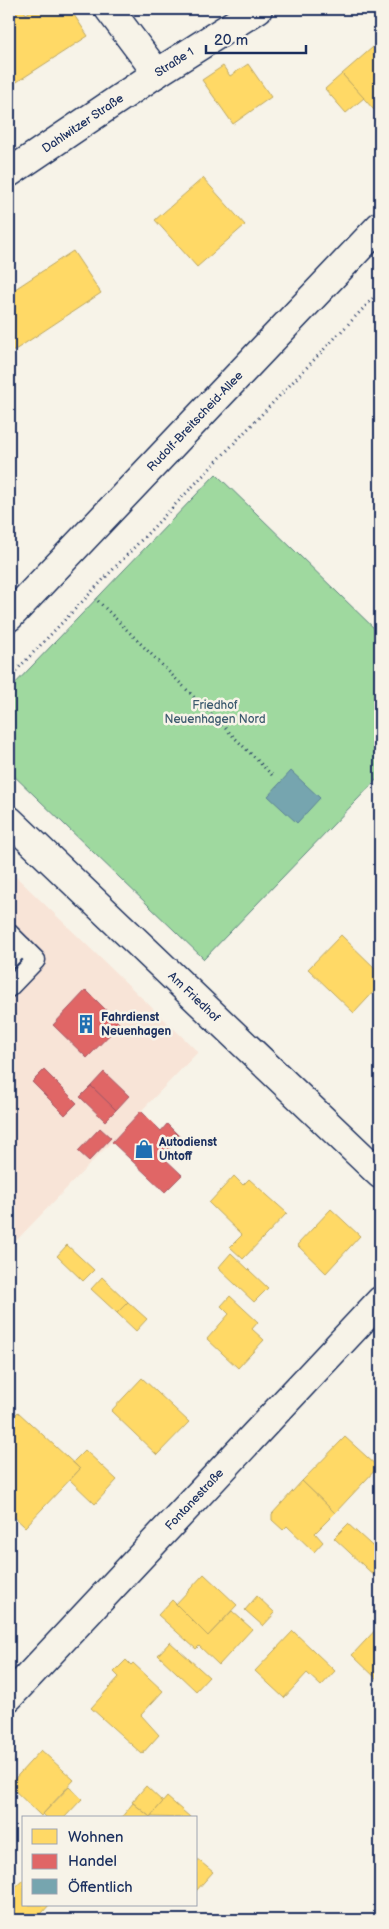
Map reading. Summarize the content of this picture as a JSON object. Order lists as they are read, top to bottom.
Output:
{
  "streets": {
    "street": [
      "Straße 1",
      "Dahlwitzer Straße",
      "Rudolf-Breitscheid-Allee",
      "Am Friedhof",
      "Fontanestraße"
    ]
  },
  "crossings": [
    ["Straße 1", "Dahlwitzer Straße"]
  ],
  "parks": ["Friedhof Neuenhagen Nord"],
  "places": {
    "building": ["Fahrdienst Neuenhagen"],
    "shop": ["Autodienst Uhtoff"]
  },
  "legend": ["Wohnen", "Handel", "Öffentlich"],
  "scale_bar": "20 m"
}
